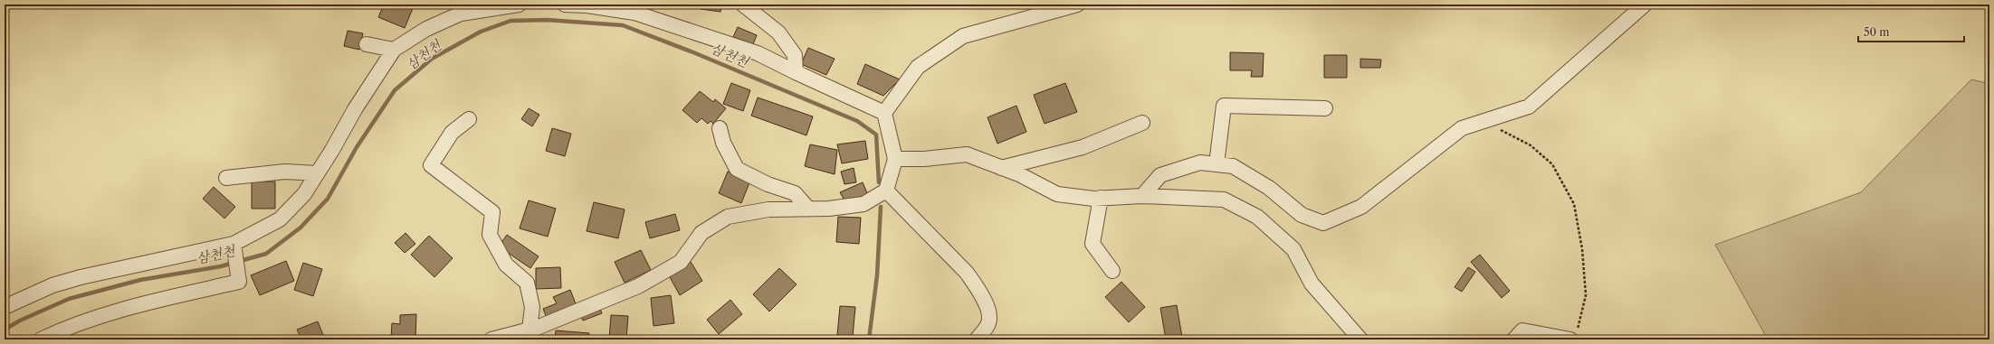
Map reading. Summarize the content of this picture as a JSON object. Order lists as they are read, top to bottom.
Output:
{
  "water": ["삼천천"],
  "scale_bar": "50 m"
}
